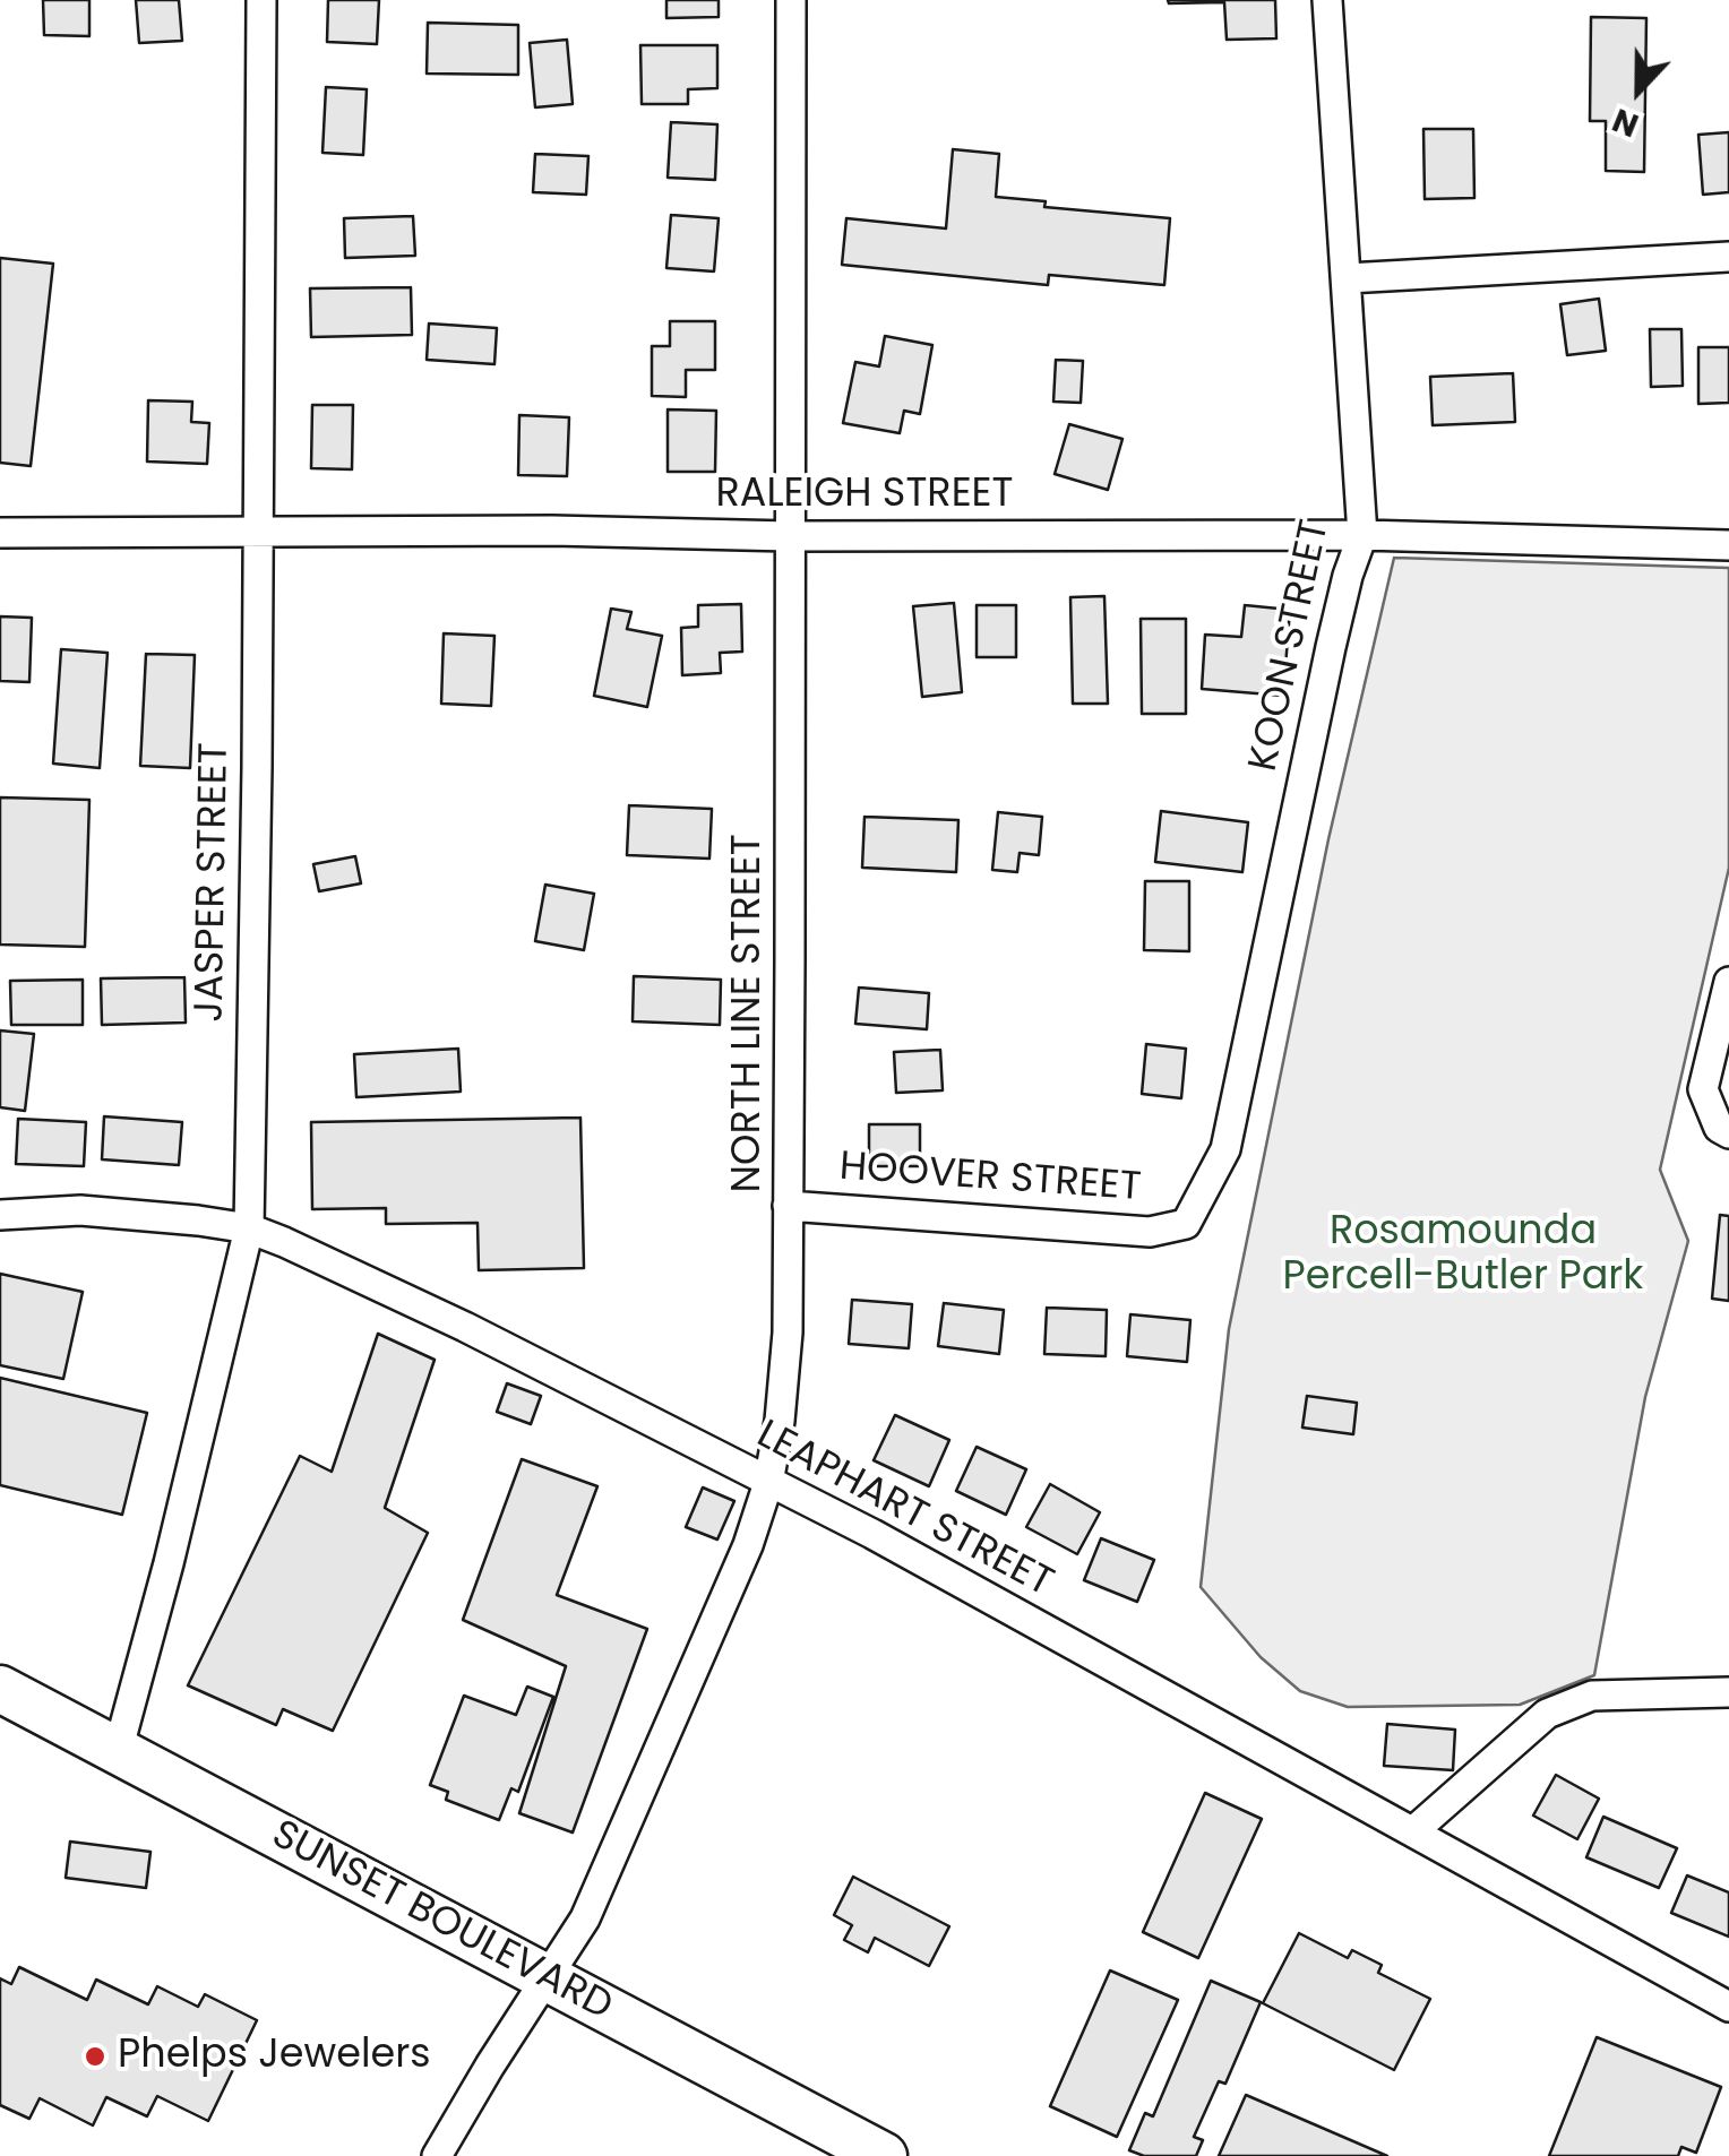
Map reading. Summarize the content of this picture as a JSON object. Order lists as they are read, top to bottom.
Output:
{
  "streets": {
    "main road": ["SUNSET BOULEVARD"],
    "street": [
      "RALEIGH STREET",
      "KOON STREET",
      "JASPER STREET",
      "NORTH LINE STREET",
      "HOOVER STREET",
      "LEAPHART STREET"
    ]
  },
  "crossings": [
    ["RALEIGH STREET", "KOON STREET"],
    ["RALEIGH STREET", "JASPER STREET"],
    ["RALEIGH STREET", "NORTH LINE STREET"],
    ["KOON STREET", "HOOVER STREET"],
    ["JASPER STREET", "LEAPHART STREET"],
    ["JASPER STREET", "SUNSET BOULEVARD"],
    ["NORTH LINE STREET", "HOOVER STREET"],
    ["NORTH LINE STREET", "LEAPHART STREET"],
    ["NORTH LINE STREET", "SUNSET BOULEVARD"]
  ],
  "parks": ["Rosamounda Percell-Butler Park"],
  "places": ["Phelps Jewelers"],
  "north": "bottom"
}
